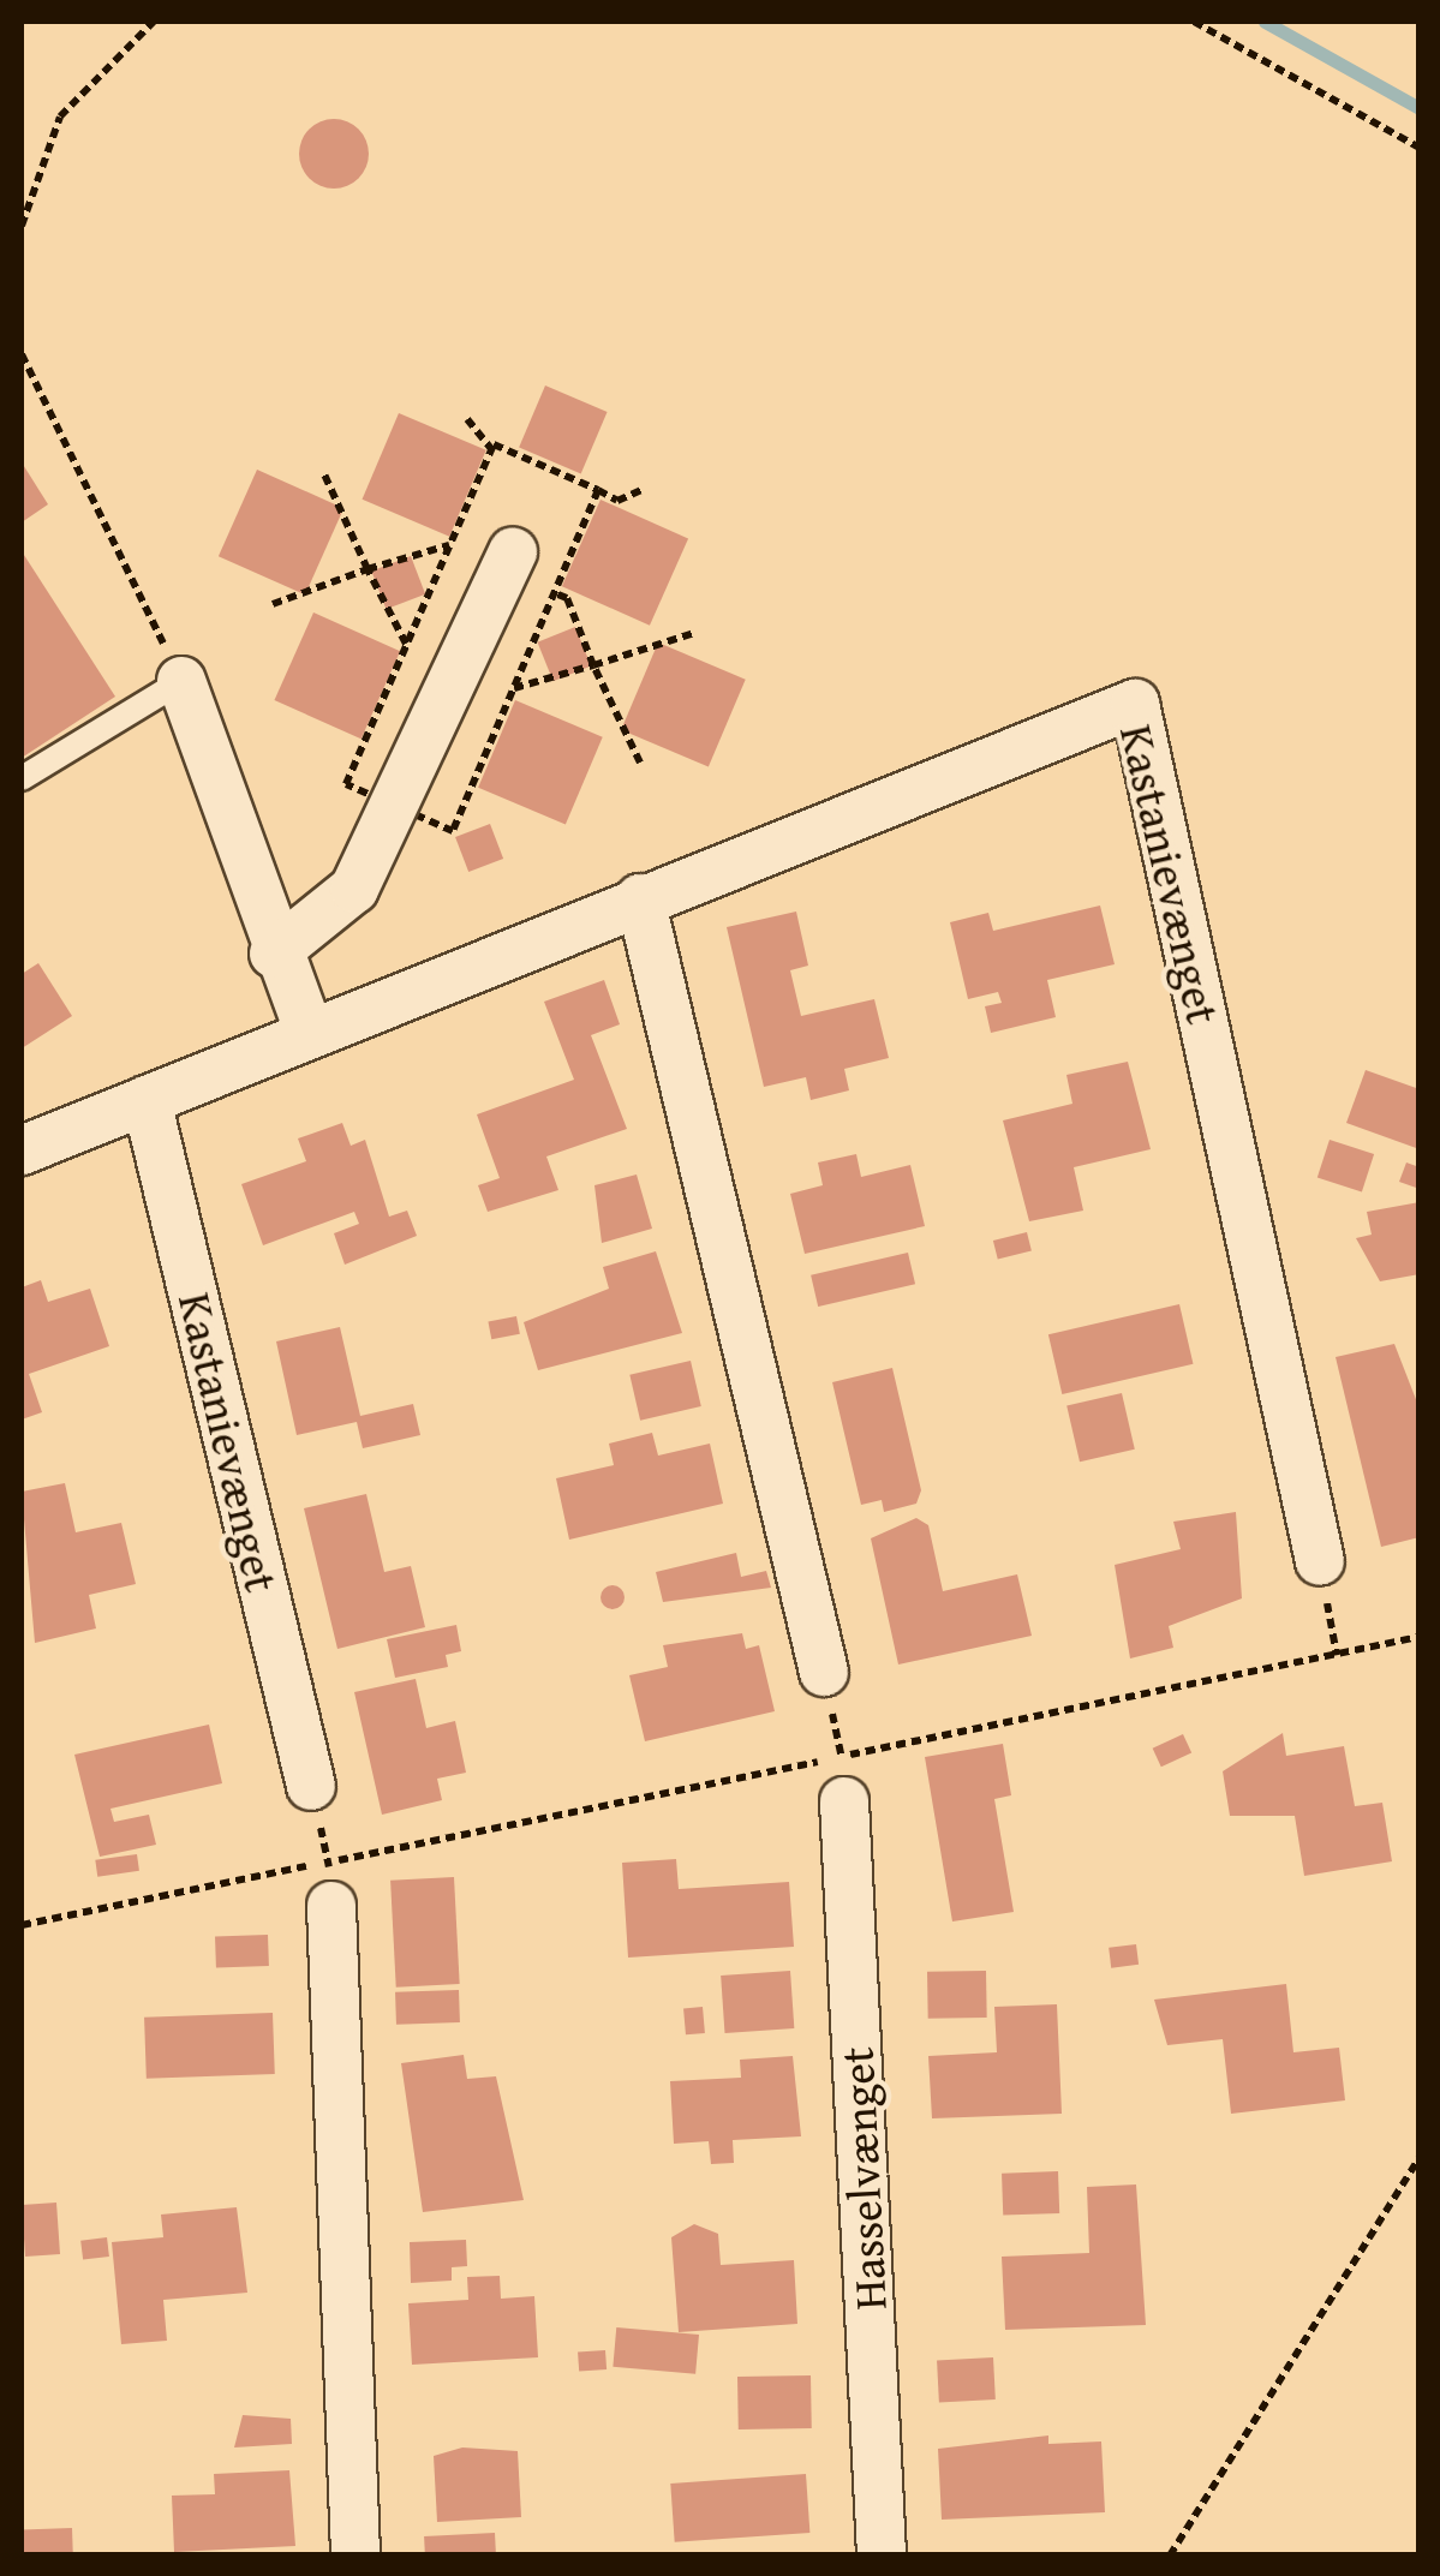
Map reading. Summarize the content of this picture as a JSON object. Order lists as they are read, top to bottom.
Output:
{
  "streets": {
    "street": ["Kastanievænget", "Hasselvænget"]
  }
}
